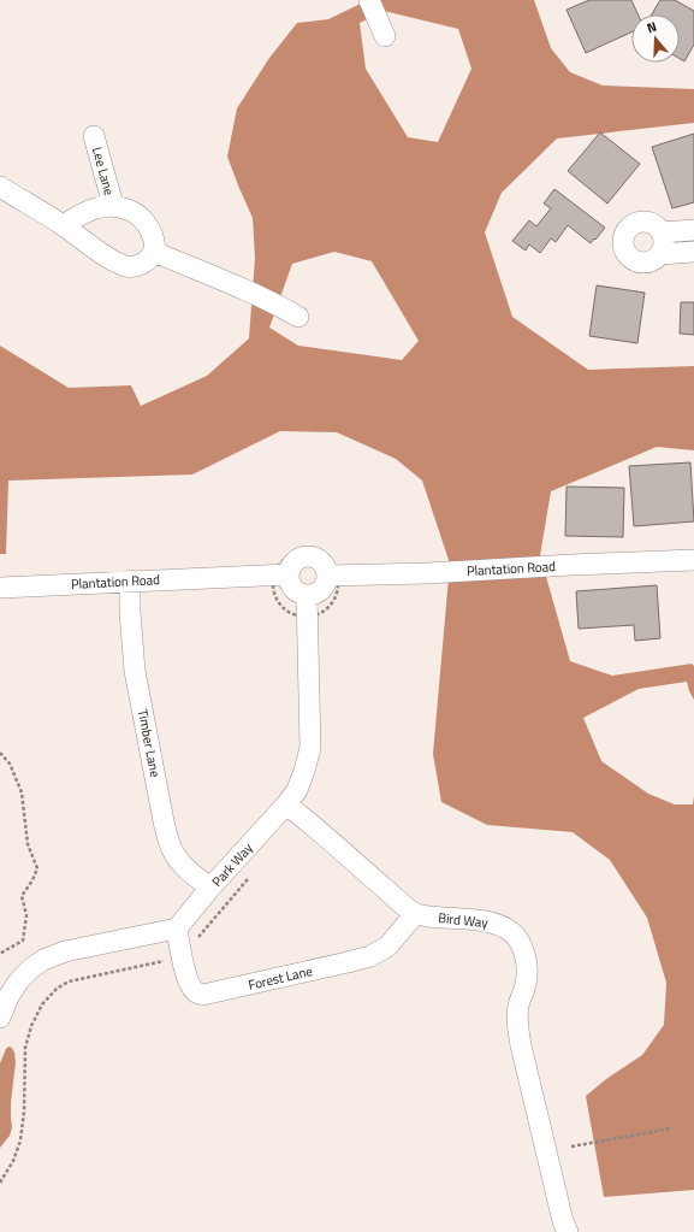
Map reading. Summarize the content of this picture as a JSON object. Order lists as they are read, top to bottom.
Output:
{
  "streets": {
    "street": [
      "Lee Lane",
      "Plantation Road",
      "Timber Lane",
      "Park Way",
      "Bird Way",
      "Forest Lane"
    ]
  },
  "crossings": [
    ["Plantation Road", "Timber Lane"],
    ["Plantation Road", "Park Way"],
    ["Timber Lane", "Park Way"],
    ["Park Way", "Forest Lane"],
    ["Bird Way", "Forest Lane"]
  ],
  "north": "top"
}
